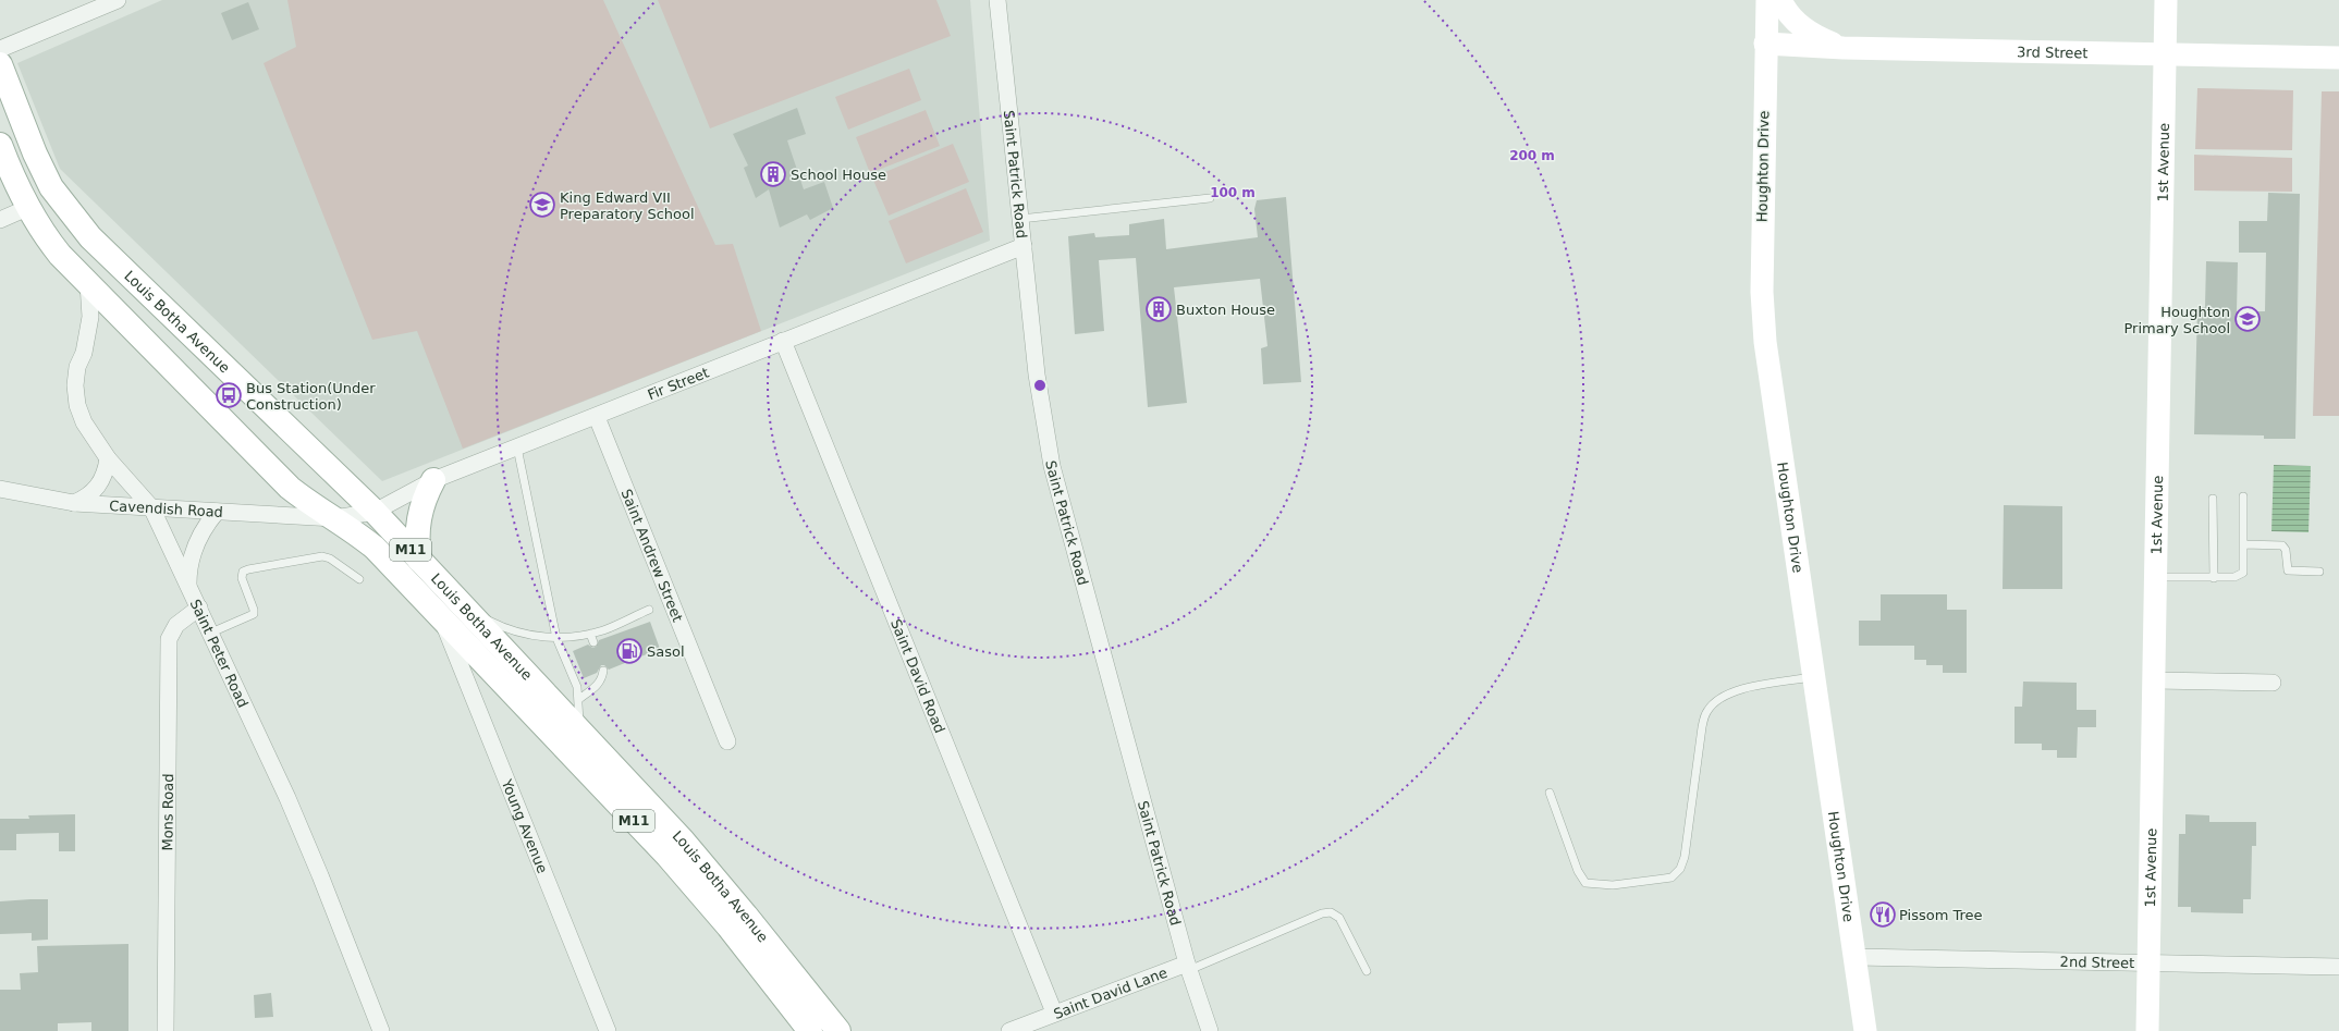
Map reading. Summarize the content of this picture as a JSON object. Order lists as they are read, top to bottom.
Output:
{
  "streets": {
    "main road": ["Louis Botha Avenue", "M11"],
    "street": [
      "3rd Street",
      "1st Avenue",
      "Houghton Drive",
      "Saint Patrick Road",
      "Fir Street",
      "Cavendish Road",
      "Saint Andrew Street",
      "Saint Peter Road",
      "Saint David Road",
      "Mons Road",
      "Young Avenue",
      "2nd Street",
      "Saint David Lane"
    ]
  },
  "crossings": [
    ["3rd Street", "1st Avenue"],
    ["3rd Street", "Houghton Drive"],
    ["1st Avenue", "2nd Street"],
    ["Houghton Drive", "2nd Street"],
    ["Saint Patrick Road", "Fir Street"],
    ["Saint Patrick Road", "Saint David Lane"],
    ["Louis Botha Avenue", "Fir Street"],
    ["Louis Botha Avenue", "Cavendish Road"],
    ["Louis Botha Avenue", "Saint Peter Road"],
    ["Louis Botha Avenue", "Young Avenue"],
    ["Fir Street", "Cavendish Road"],
    ["Fir Street", "Saint Andrew Street"],
    ["Fir Street", "Saint David Road"],
    ["Cavendish Road", "Saint Peter Road"],
    ["Saint Peter Road", "Mons Road"],
    ["Saint David Road", "Saint David Lane"]
  ],
  "places": {
    "building": ["School House", "Buxton House"],
    "school or university": ["King Edward VII Preparatory School", "Houghton Primary School"],
    "bus stop": ["Bus Station(Under Construction)"],
    "fuel station": ["Sasol"],
    "restaurant": ["Pissom Tree"]
  },
  "rings": ["200 m", "100 m"]
}
